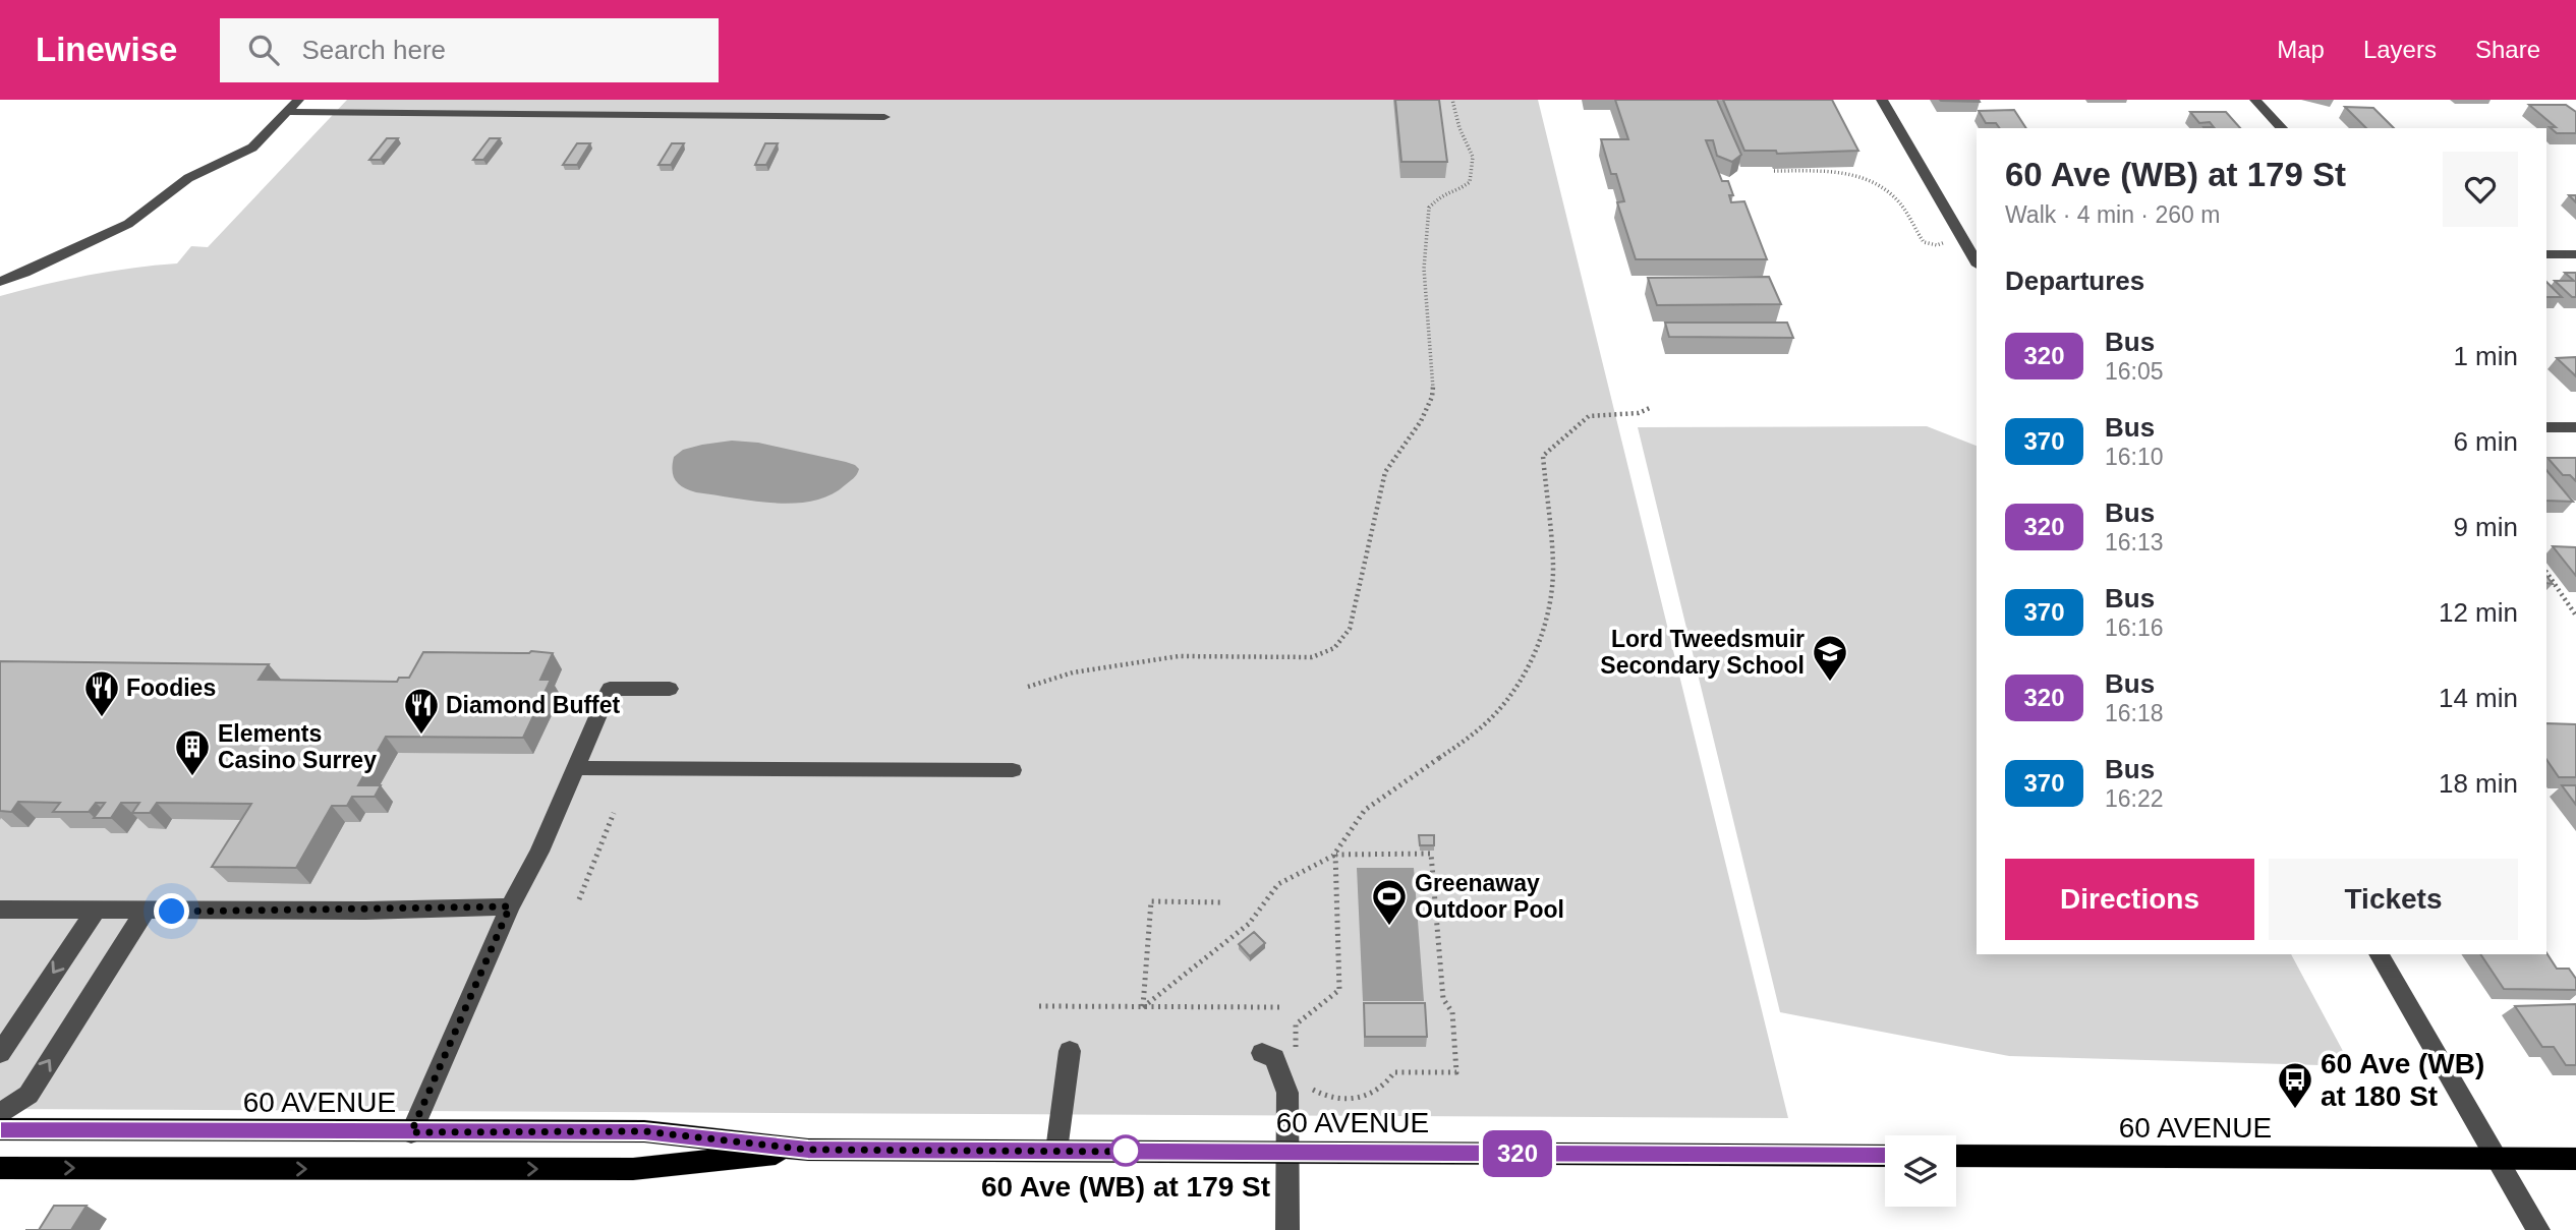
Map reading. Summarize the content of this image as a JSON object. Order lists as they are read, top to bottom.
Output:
{
  "streets": {
    "main road": ["60 AVENUE"]
  },
  "places": {
    "school or university": ["Lord Tweedsmuir Secondary School"],
    "restaurant": ["Foodies", "Diamond Buffet"],
    "building": ["Elements Casino Surrey"],
    "sports": ["Greenaway Outdoor Pool"],
    "bus stop": ["60 Ave (WB) at 180 St"],
    "other": ["60 Ave (WB) at 179 St"]
  },
  "lines": ["bus line 320"],
  "page": {
    "header": "Linewise",
    "search": "Search here",
    "nav": ["Map", "Layers", "Share"],
    "on_map": "320",
    "heading": [
      ["60 Ave (WB) at 179 St", "Walk · 4 min · 260 m"],
      "Departures"
    ],
    "list": [
      {
        "mark": "320",
        "name": "Bus",
        "note": "16:05",
        "value": "1 min"
      },
      {
        "mark": "370",
        "name": "Bus",
        "note": "16:10",
        "value": "6 min"
      },
      {
        "mark": "320",
        "name": "Bus",
        "note": "16:13",
        "value": "9 min"
      },
      {
        "mark": "370",
        "name": "Bus",
        "note": "16:16",
        "value": "12 min"
      },
      {
        "mark": "320",
        "name": "Bus",
        "note": "16:18",
        "value": "14 min"
      },
      {
        "mark": "370",
        "name": "Bus",
        "note": "16:22",
        "value": "18 min"
      }
    ],
    "buttons": ["Directions", "Tickets"]
  }
}
